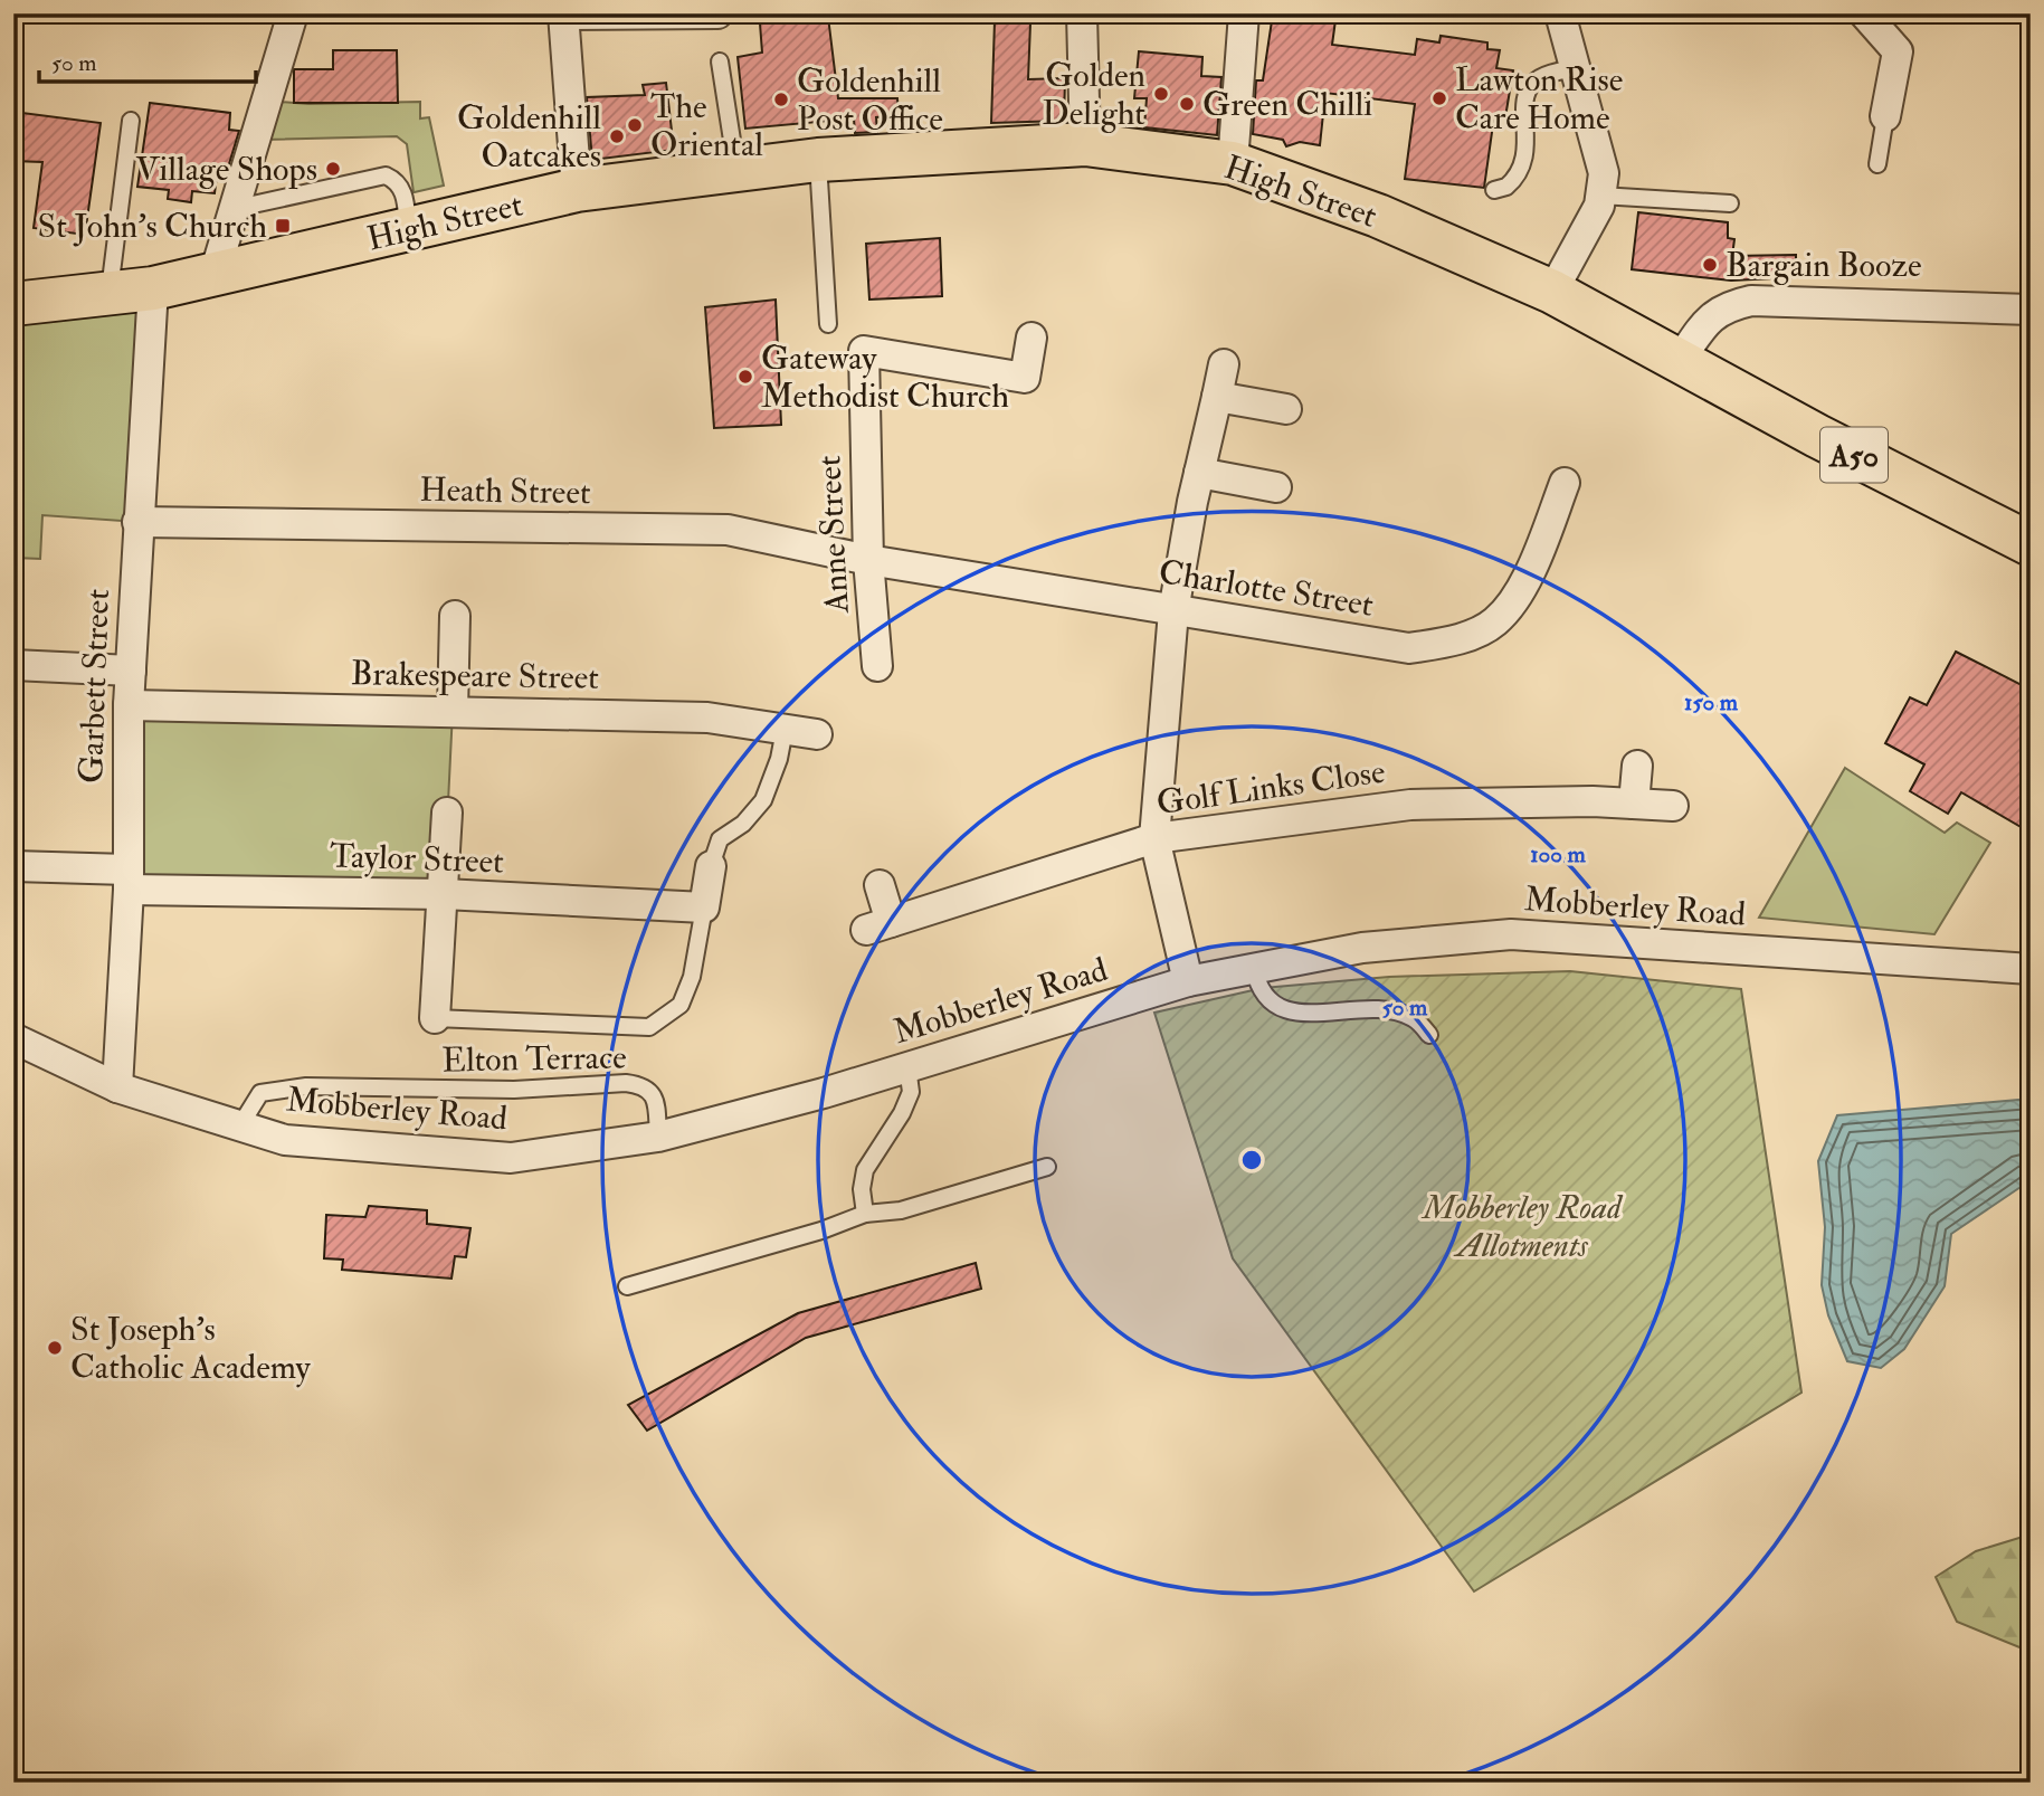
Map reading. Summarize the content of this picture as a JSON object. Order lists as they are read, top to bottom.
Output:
{
  "streets": {
    "main road": ["High Street", "A50"],
    "street": [
      "Heath Street",
      "Anne Street",
      "Charlotte Street",
      "Brakespeare Street",
      "Garbett Street",
      "Golf Links Close",
      "Taylor Street",
      "Mobberley Road"
    ],
    "lane": ["Elton Terrace"]
  },
  "crossings": [
    ["High Street", "A50"],
    ["High Street", "Garbett Street"],
    ["Heath Street", "Anne Street"],
    ["Heath Street", "Charlotte Street"],
    ["Heath Street", "Garbett Street"],
    ["Anne Street", "Charlotte Street"],
    ["Brakespeare Street", "Garbett Street"],
    ["Garbett Street", "Taylor Street"],
    ["Garbett Street", "Mobberley Road"],
    ["Mobberley Road", "Elton Terrace"]
  ],
  "parks": ["Mobberley Road Allotments"],
  "places": {
    "other": [
      "Golden Delight",
      "Lawton Rise Care Home",
      "Goldenhill Post Office",
      "Green Chilli",
      "The Oriental",
      "Goldenhill Oatcakes",
      "Village Shops",
      "Bargain Booze",
      "Gateway Methodist Church",
      "St Joseph's Catholic Academy"
    ],
    "transit": ["St John's Church"]
  },
  "scale_bar": "50 m",
  "rings": ["150 m", "100 m", "50 m"]
}
